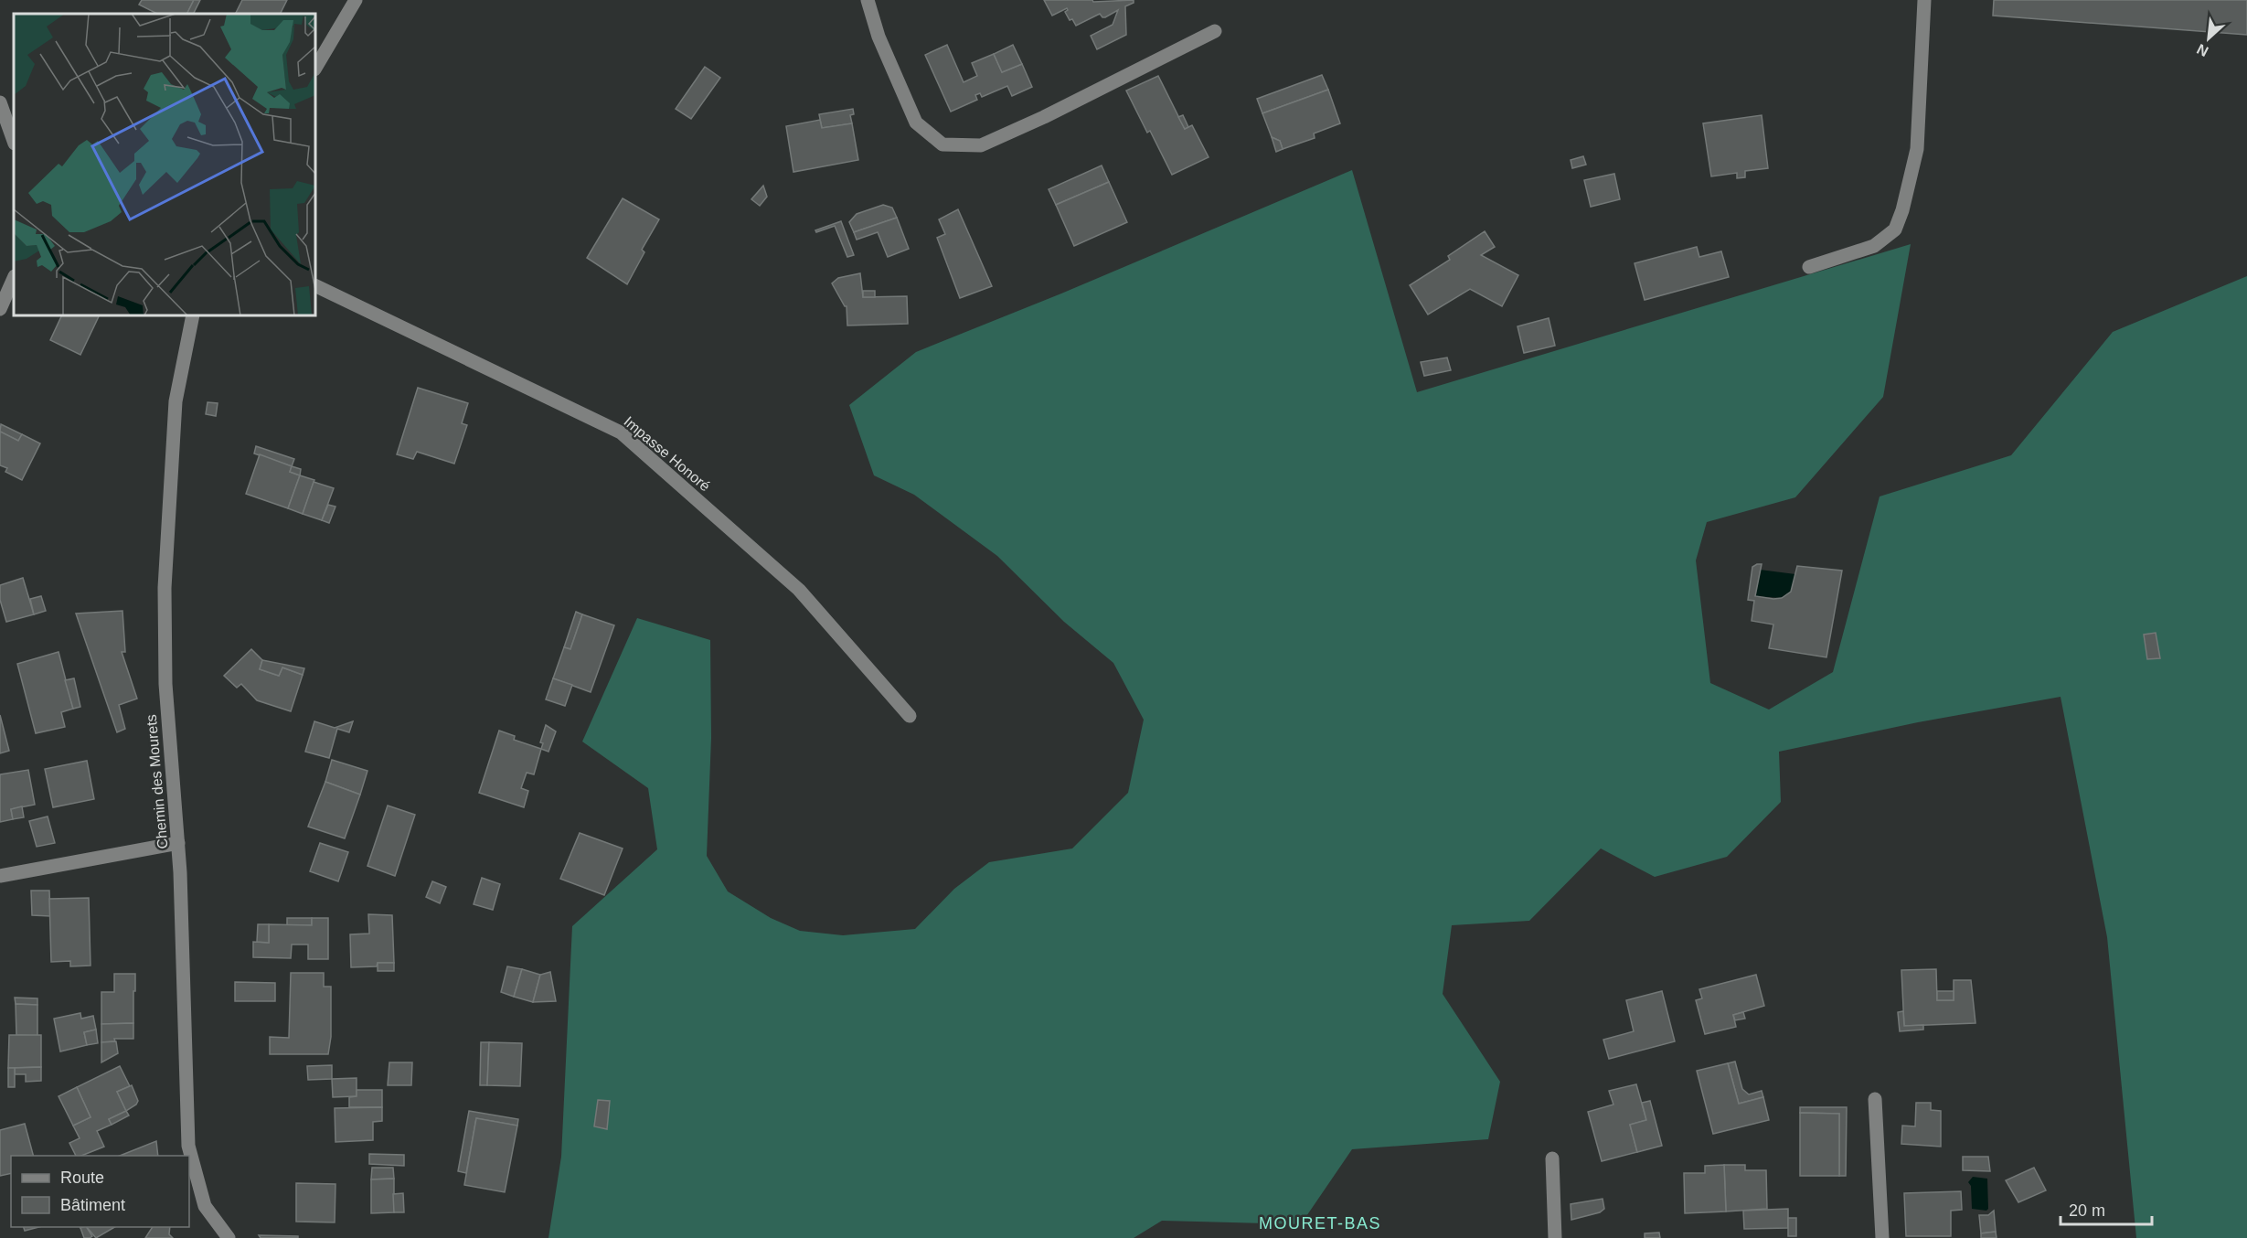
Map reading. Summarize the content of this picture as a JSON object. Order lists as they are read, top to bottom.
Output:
{
  "streets": {
    "street": ["Impasse Honoré", "Chemin des Mourets"]
  },
  "districts": ["MOURET-BAS"],
  "legend": ["Route", "Bâtiment"],
  "scale_bar": "20 m",
  "north": "bottom left"
}
